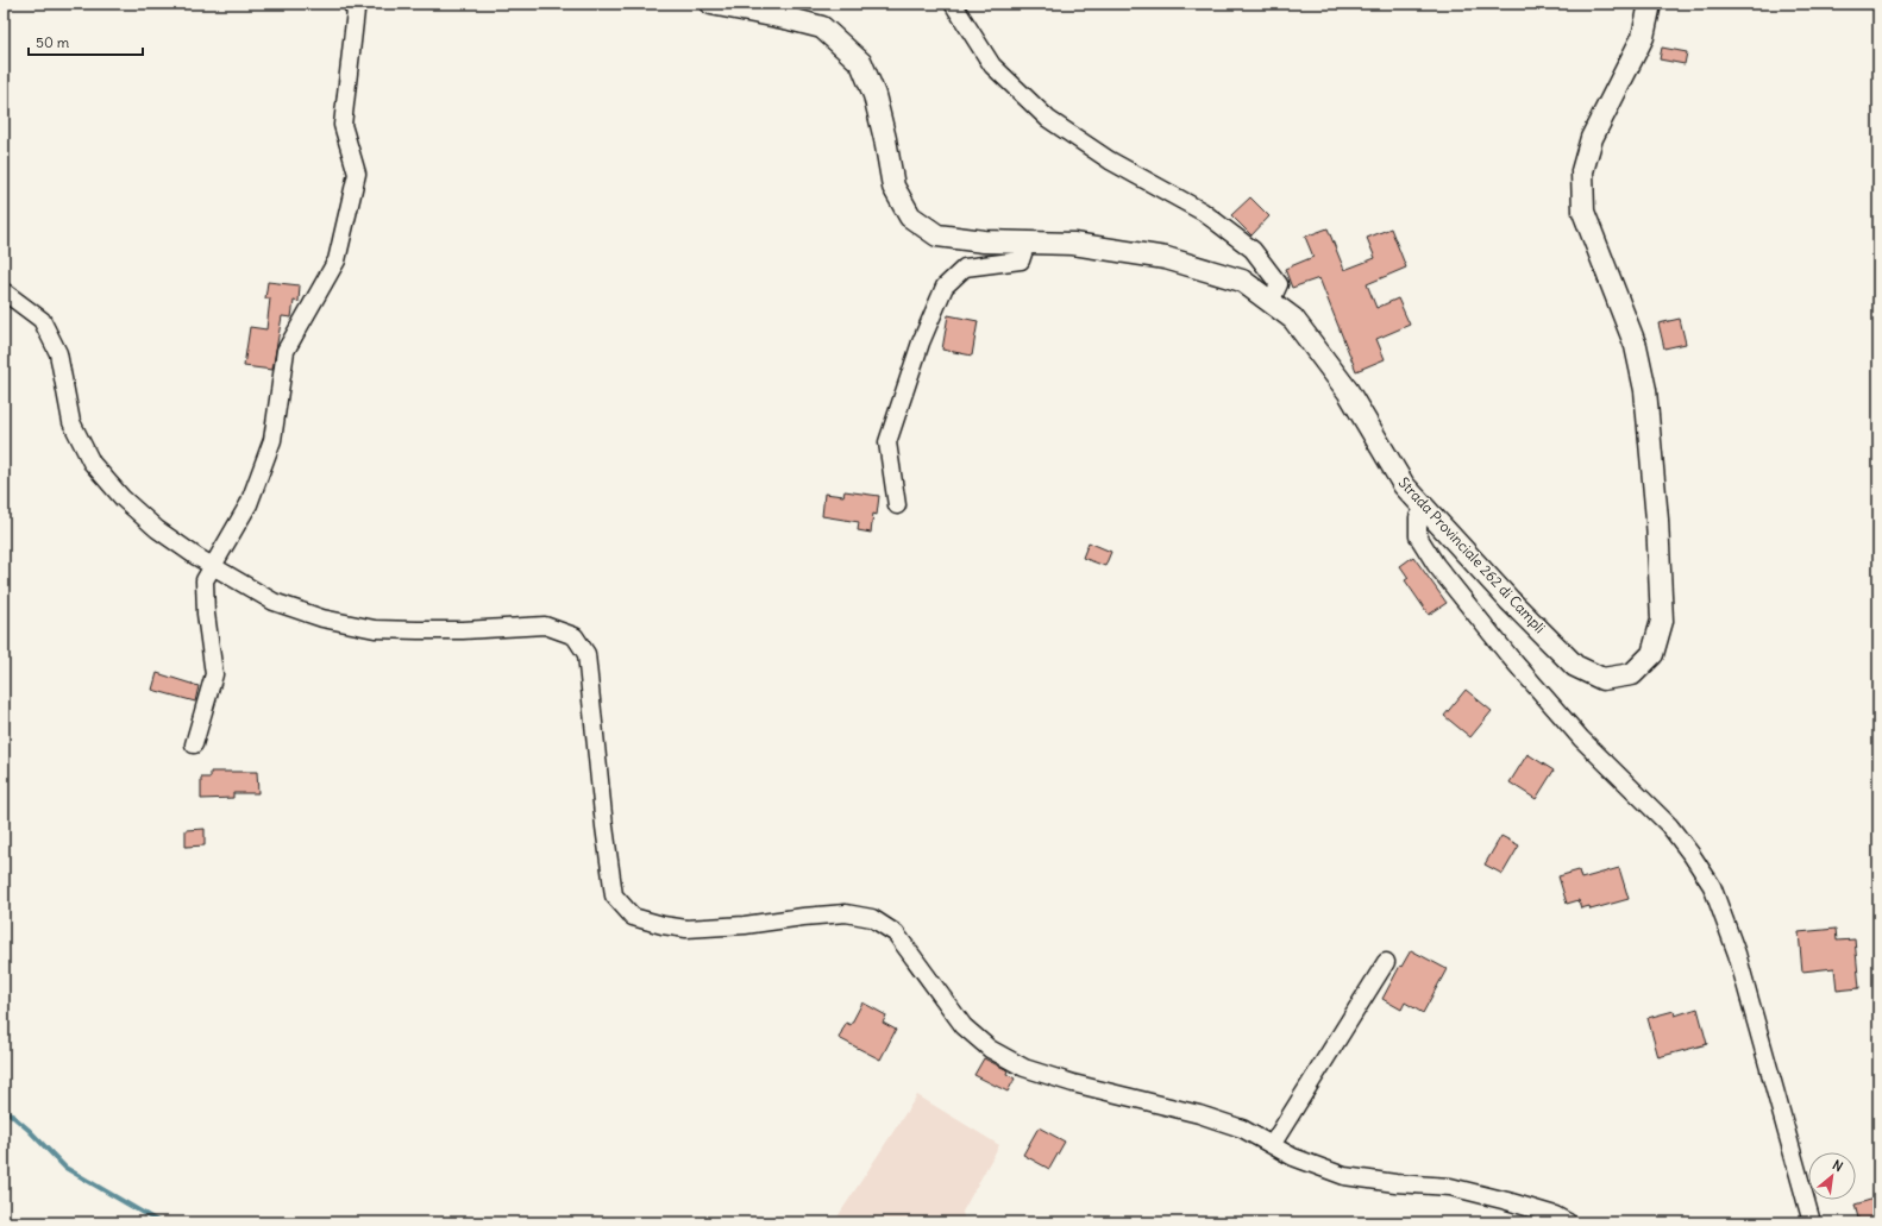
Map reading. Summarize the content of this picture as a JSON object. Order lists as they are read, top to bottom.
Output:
{
  "streets": {
    "main road": ["Strada Provinciale 262 di Campli"]
  },
  "scale_bar": "50 m",
  "north": "top right"
}
